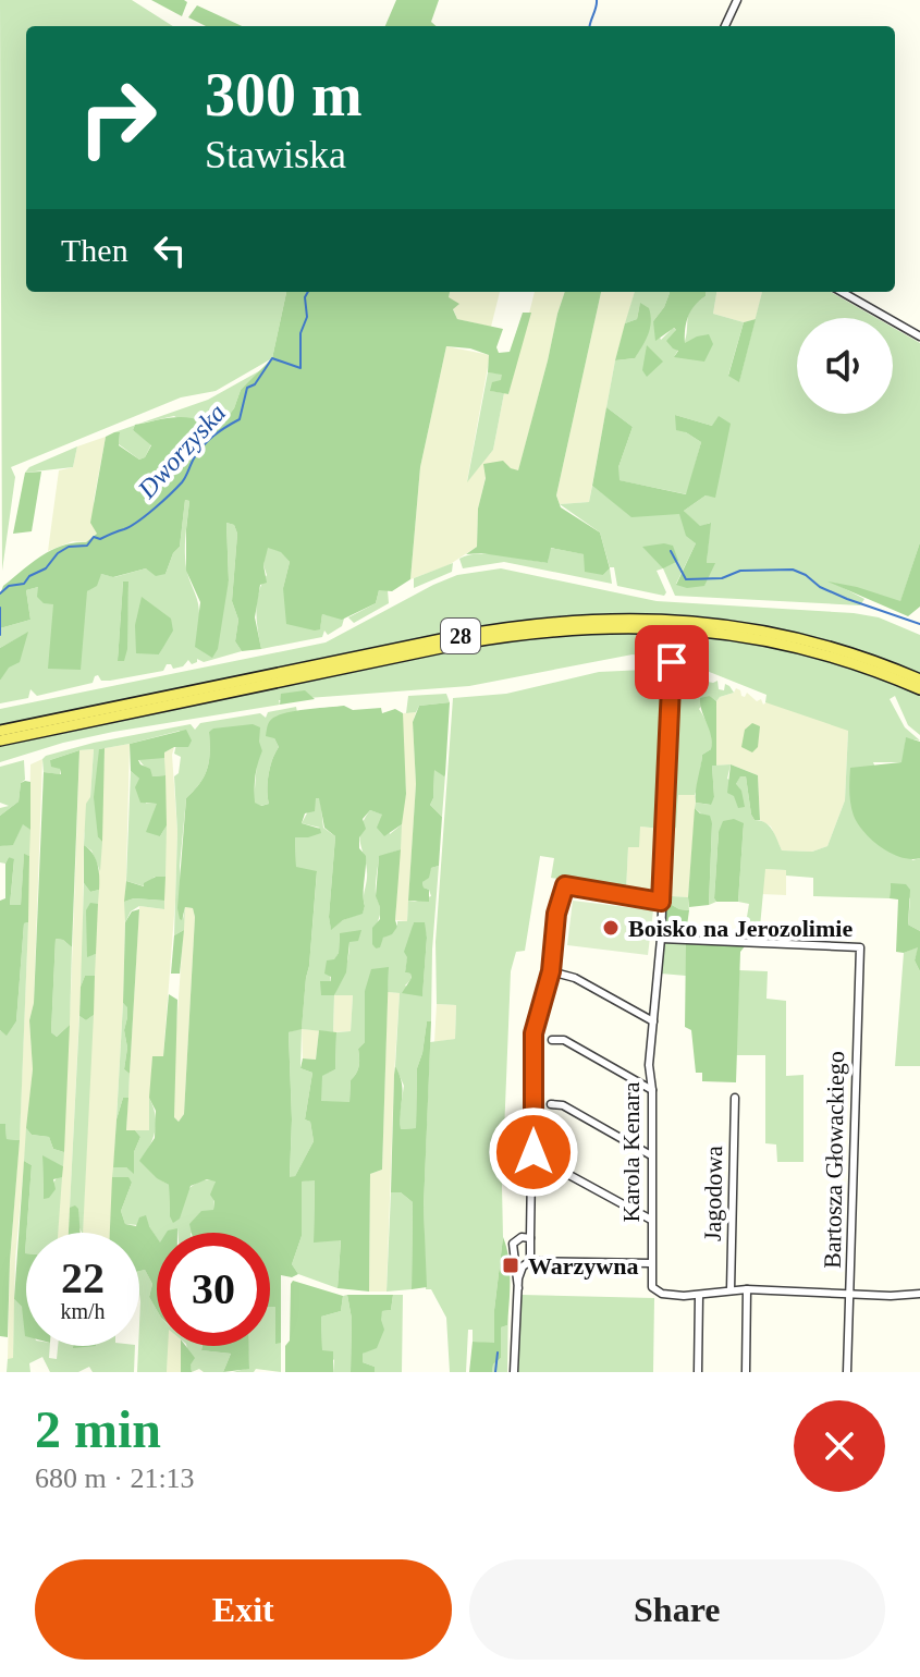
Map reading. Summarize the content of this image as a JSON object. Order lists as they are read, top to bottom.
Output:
{
  "streets": {
    "main road": ["28"],
    "street": ["Karola Kenara", "Bartosza Głowackiego", "Jagodowa"]
  },
  "crossings": [
    ["Karola Kenara", "Bartosza Głowackiego"]
  ],
  "water": ["Dworzyska"],
  "places": {
    "other": ["Boisko na Jerozolimie"],
    "transit": ["Warzywna"]
  },
  "page": {
    "turn": ["300 m", "Stawiska"],
    "then": "Then",
    "speed": "22 km/h",
    "limit": "30",
    "heading": ["2 min", "680 m · 21:13"],
    "buttons": ["Exit", "Share"]
  }
}
